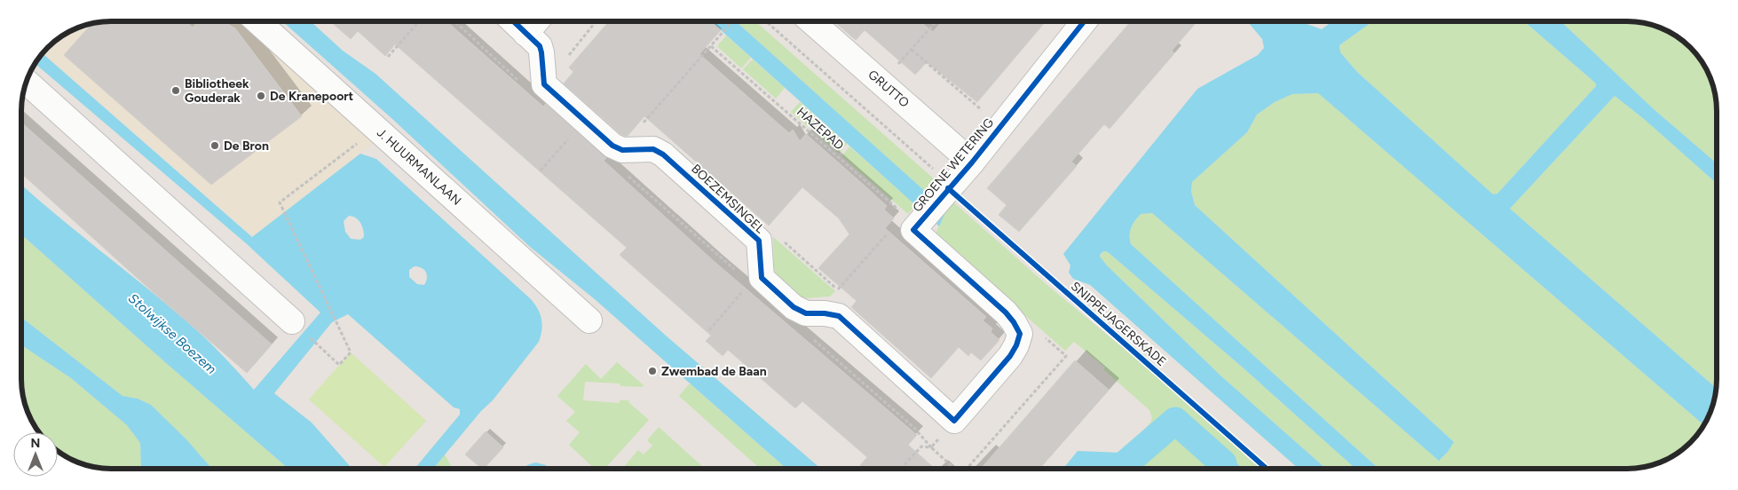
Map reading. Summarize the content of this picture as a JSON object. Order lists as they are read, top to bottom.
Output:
{
  "streets": {
    "street": [
      "GRUTTO",
      "GROENE WETERING",
      "J. HUURMANLAAN",
      "BOEZEMSINGEL"
    ],
    "path": ["HAZEPAD"],
    "cycle path": ["SNIPPEJAGERSKADE"]
  },
  "crossings": [
    ["GRUTTO", "GROENE WETERING"],
    ["HAZEPAD", "GROENE WETERING"]
  ],
  "water": ["Stolwijkse Boezem"],
  "places": [
    "Bibliotheek Gouderak",
    "De Kranepoort",
    "De Bron",
    "Zwembad de Baan"
  ],
  "north": "top"
}
